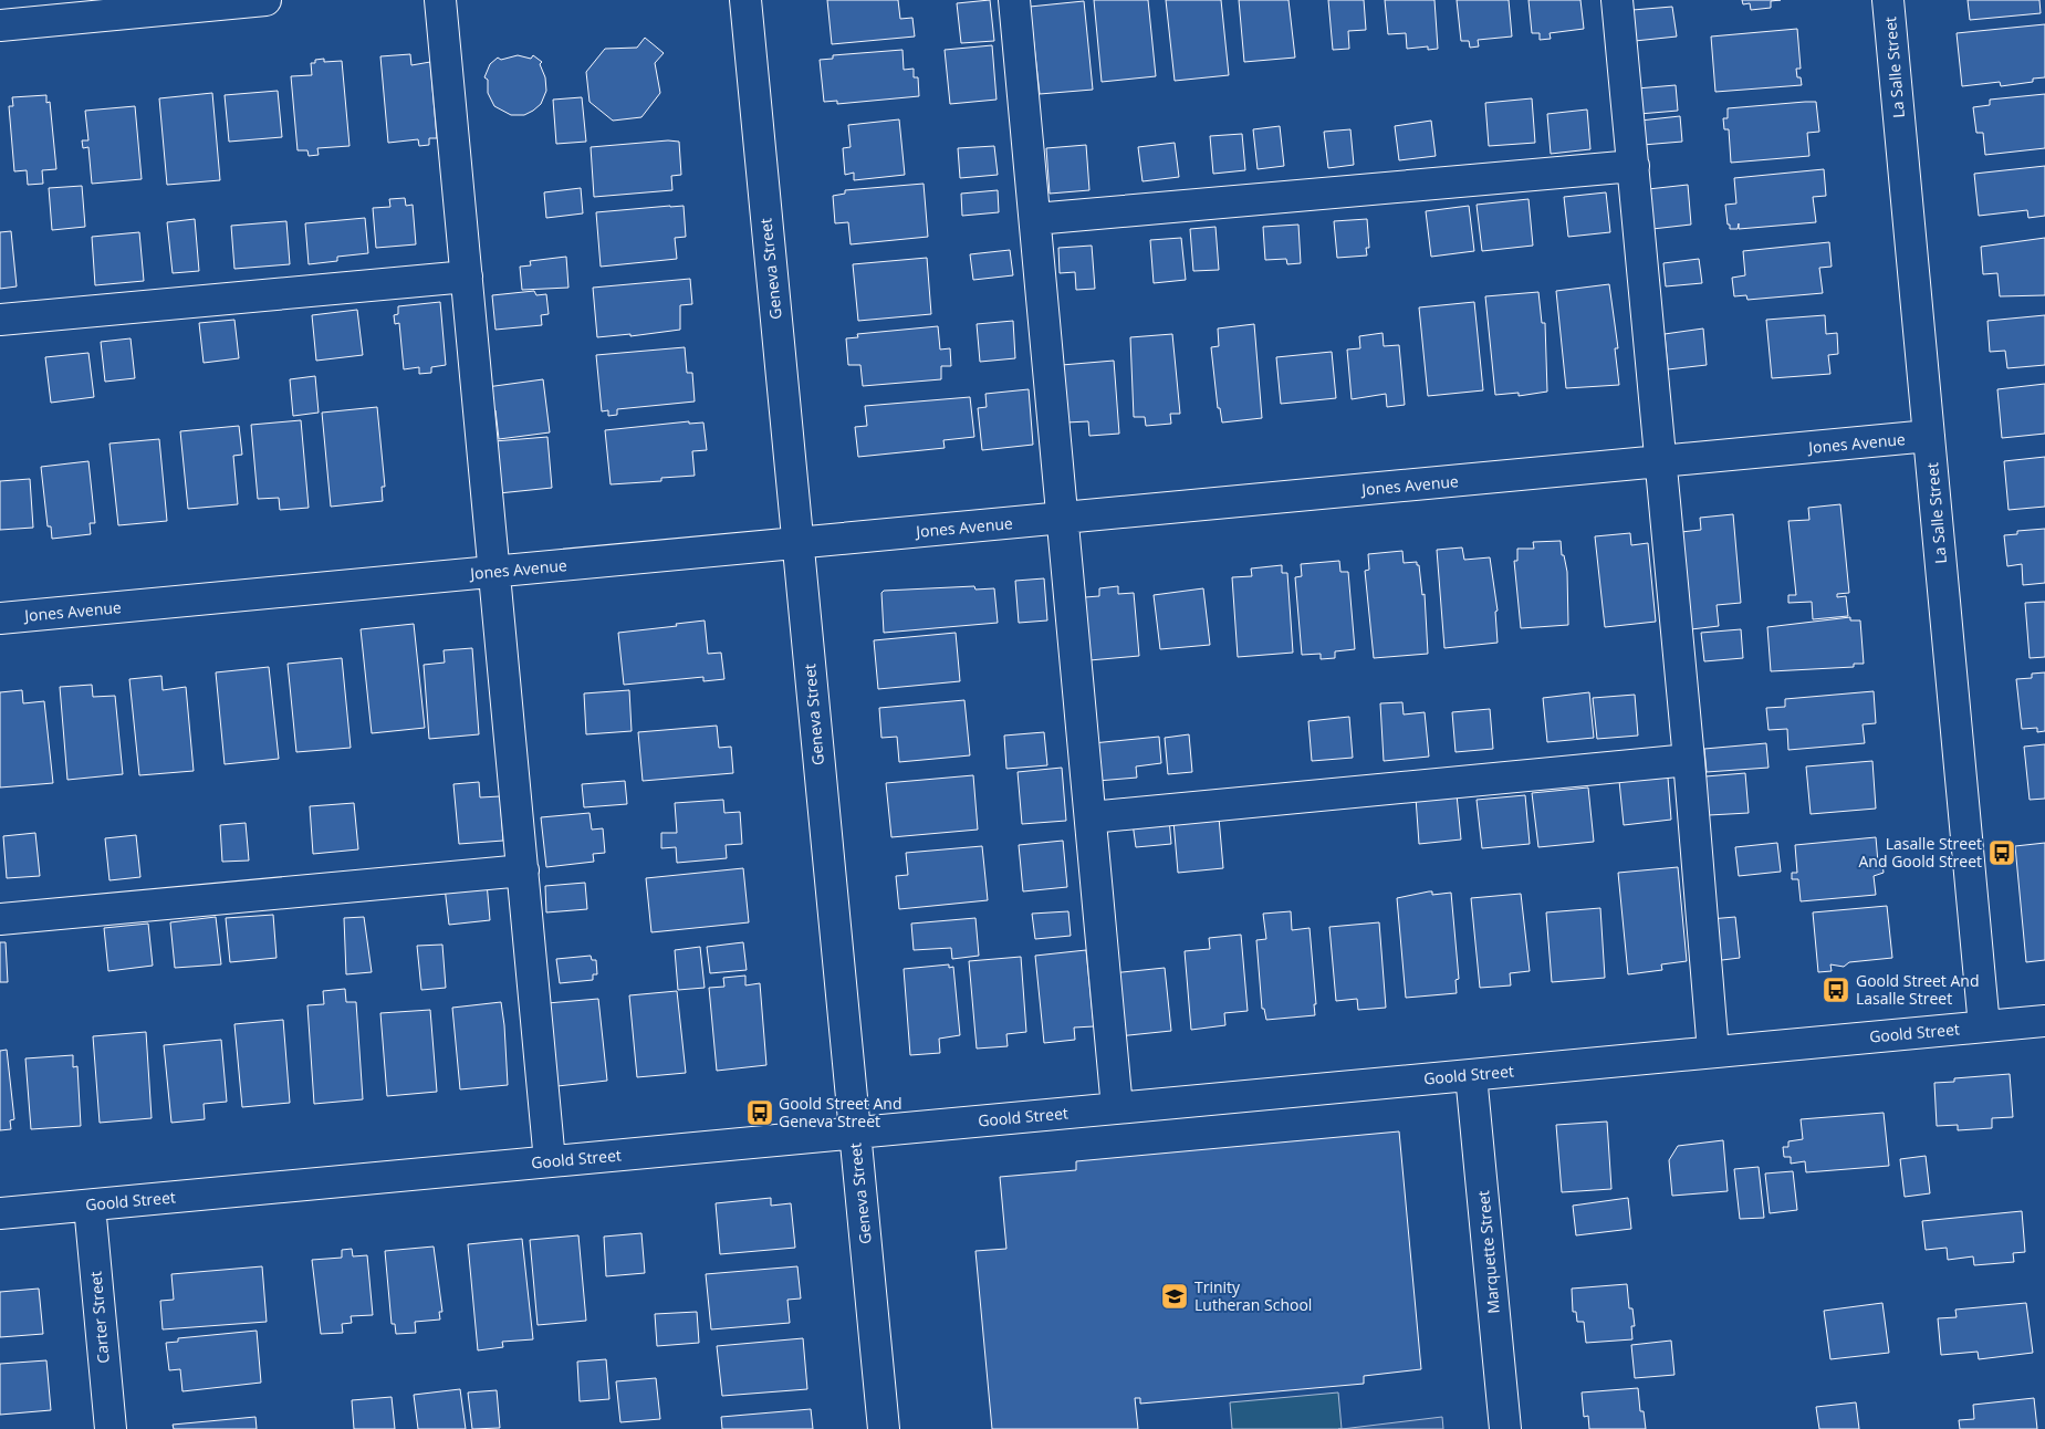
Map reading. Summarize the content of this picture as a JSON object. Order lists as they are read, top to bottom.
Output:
{
  "streets": {
    "street": [
      "La Salle Street",
      "Geneva Street",
      "Jones Avenue",
      "Goold Street",
      "Marquette Street",
      "Carter Street"
    ]
  },
  "crossings": [
    ["La Salle Street", "Jones Avenue"],
    ["La Salle Street", "Goold Street"],
    ["Geneva Street", "Jones Avenue"],
    ["Geneva Street", "Goold Street"],
    ["Goold Street", "Marquette Street"],
    ["Goold Street", "Carter Street"]
  ],
  "places": {
    "bus stop": ["Lasalle Street And Goold Street", "Goold Street And Lasalle Street", "Goold Street And Geneva Street"],
    "school or university": ["Trinity Lutheran School"]
  }
}
